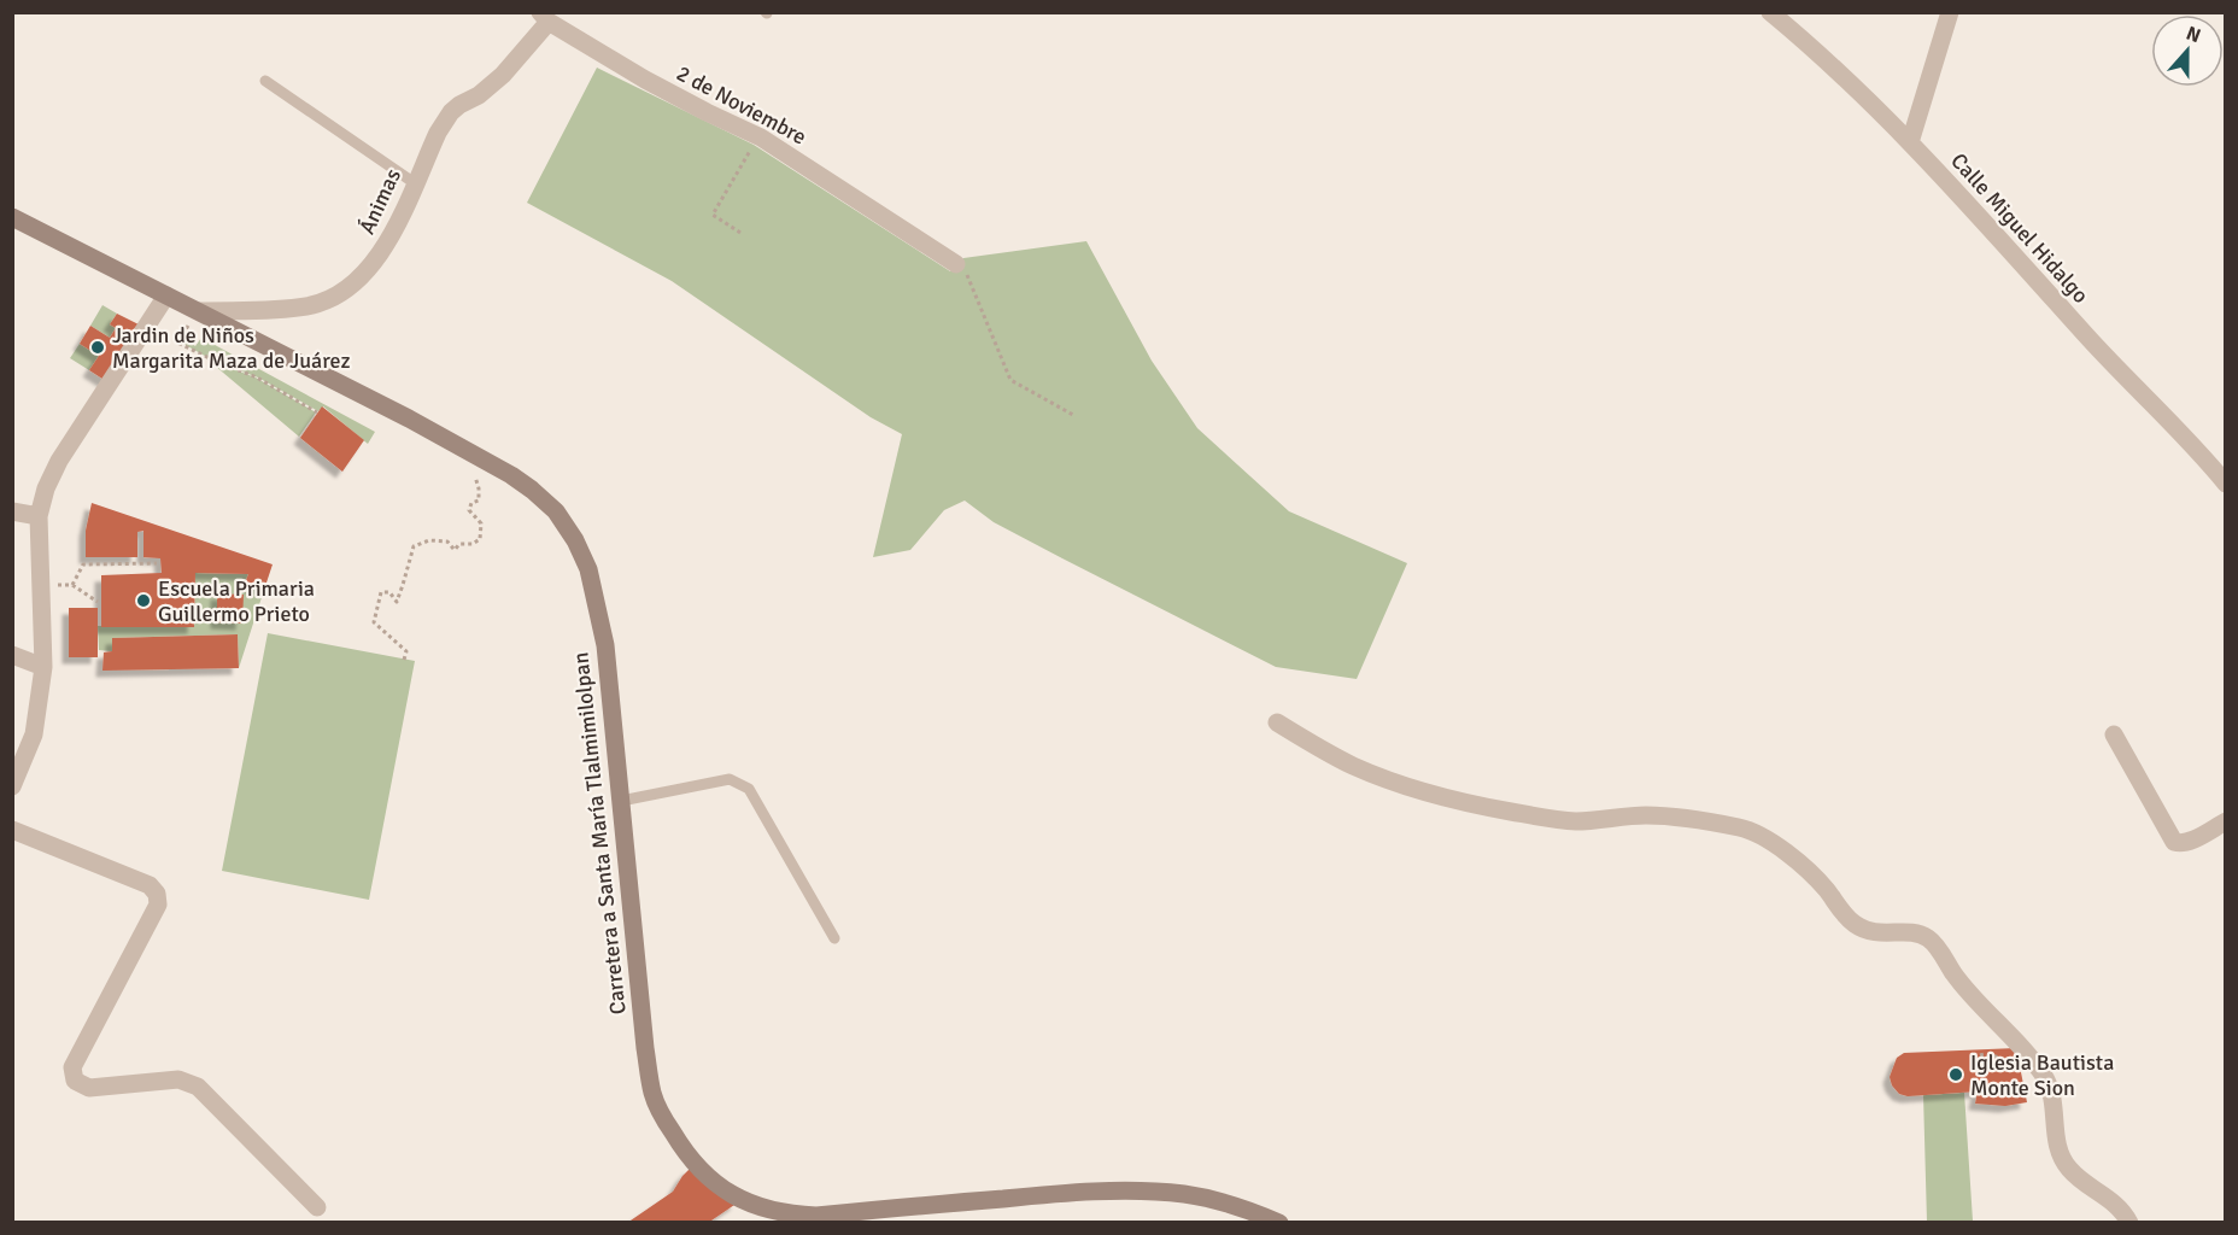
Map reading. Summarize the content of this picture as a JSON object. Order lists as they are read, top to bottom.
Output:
{
  "streets": {
    "main road": ["Carretera a Santa María Tlalmimilolpan"],
    "street": ["2 de Noviembre", "Ánimas", "Calle Miguel Hidalgo"]
  },
  "crossings": [
    ["2 de Noviembre", "Ánimas"],
    ["Ánimas", "Carretera a Santa María Tlalmimilolpan"]
  ],
  "places": ["Jardin de Niños Margarita Maza de Juárez", "Escuela Primaria Guillermo Prieto", "Iglesia Bautista Monte Sion"],
  "north": "top"
}
